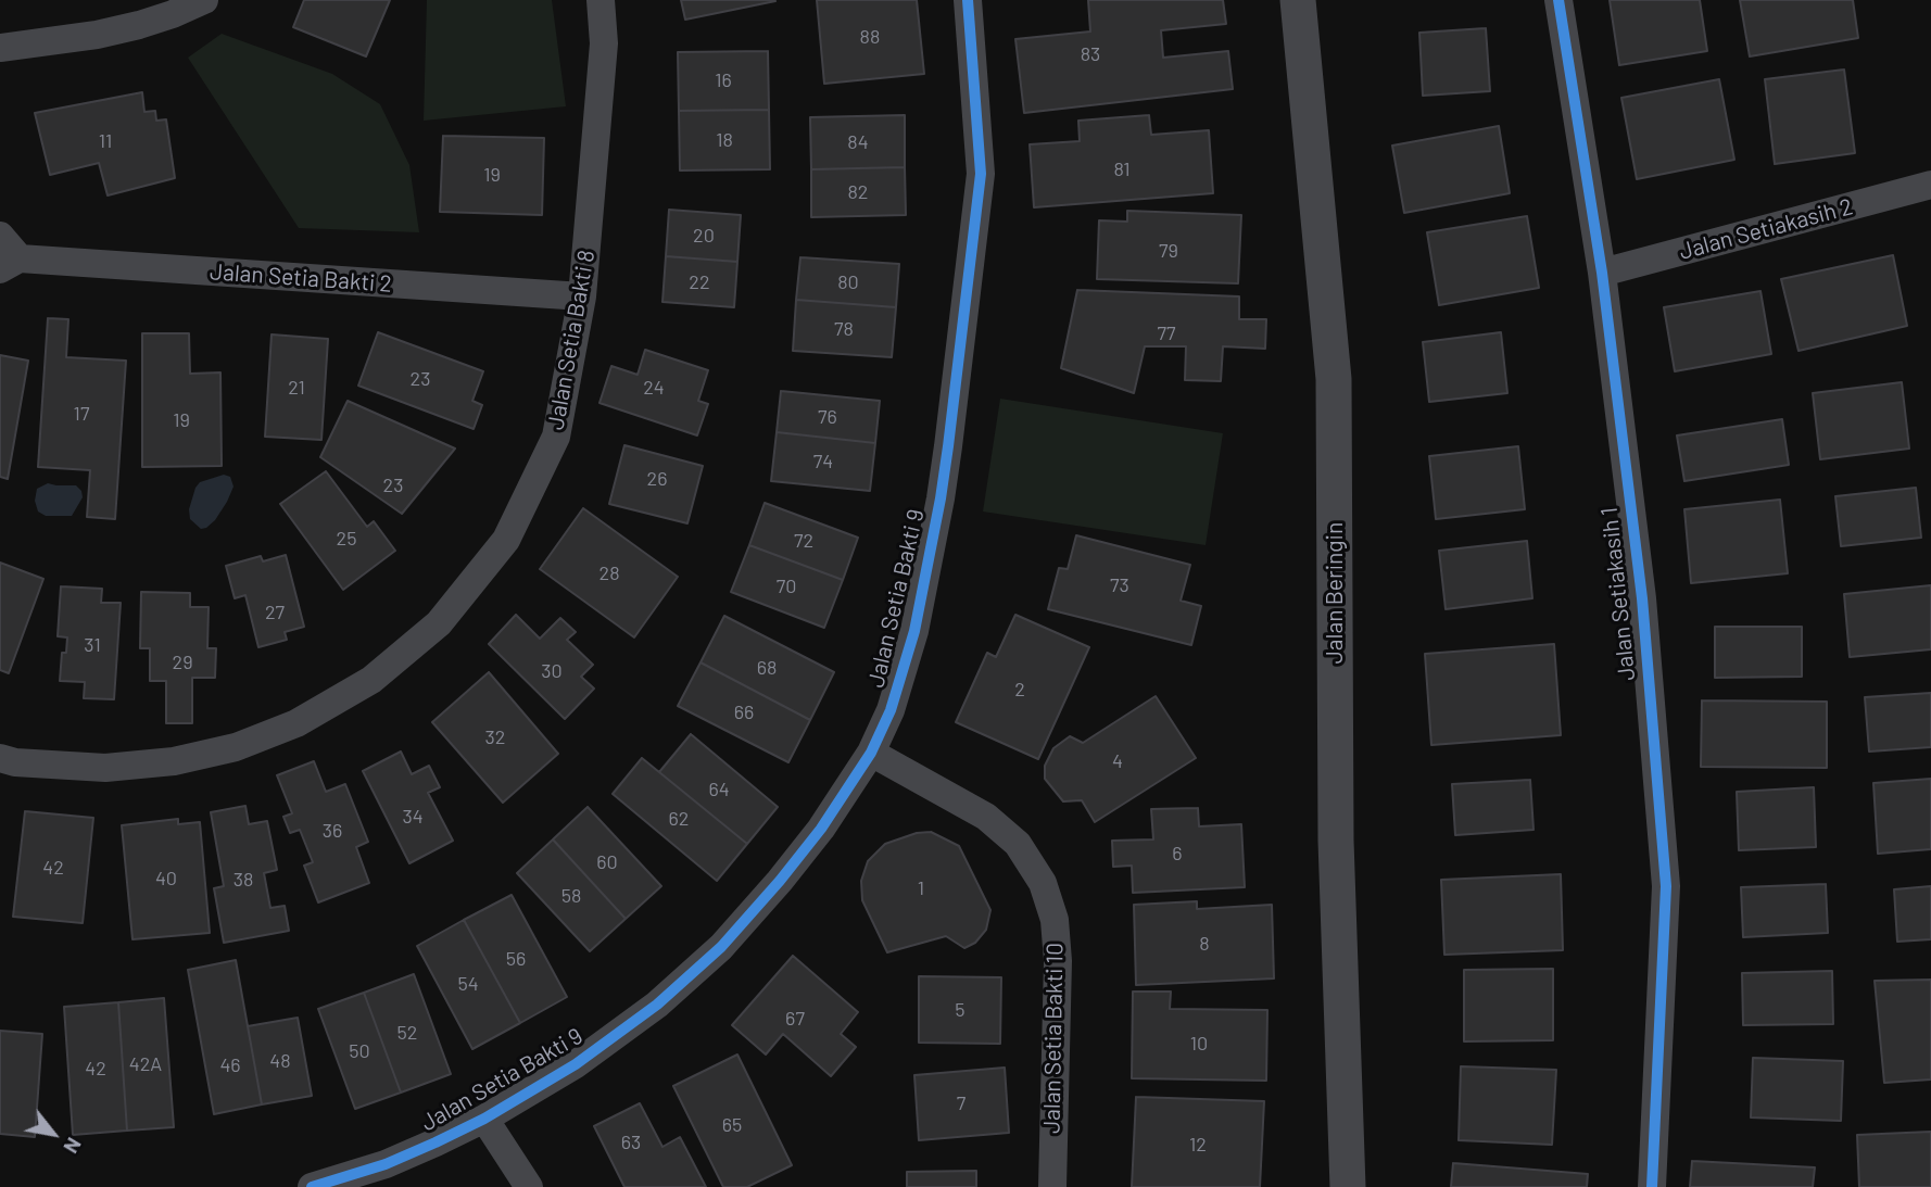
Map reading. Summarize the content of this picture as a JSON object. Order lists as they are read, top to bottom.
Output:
{
  "streets": {
    "street": [
      "Jalan Setiakasih 2",
      "Jalan Setia Bakti 2",
      "Jalan Setia Bakti 8",
      "Jalan Beringin",
      "Jalan Setiakasih 1",
      "Jalan Setia Bakti 9",
      "Jalan Setia Bakti 10"
    ]
  },
  "crossings": [
    ["Jalan Setiakasih 2", "Jalan Setiakasih 1"],
    ["Jalan Setia Bakti 2", "Jalan Setia Bakti 8"],
    ["Jalan Setia Bakti 9", "Jalan Setia Bakti 10"]
  ],
  "house_numbers": [
    "88",
    "83",
    "16",
    "18",
    "11",
    "84",
    "81",
    "19",
    "82",
    "20",
    "79",
    "22",
    "80",
    "78",
    "77",
    "23",
    "21",
    "24",
    "17",
    "76",
    "19",
    "74",
    "26",
    "23",
    "25",
    "72",
    "28",
    "73",
    "70",
    "27",
    "31",
    "29",
    "68",
    "30",
    "2",
    "66",
    "32",
    "4",
    "64",
    "34",
    "62",
    "36",
    "6",
    "60",
    "42",
    "40",
    "38",
    "1",
    "58",
    "8",
    "56",
    "54",
    "5",
    "67",
    "52",
    "10",
    "50",
    "48",
    "42A",
    "46",
    "42",
    "7",
    "65",
    "63",
    "12"
  ],
  "north": "bottom right"
}
